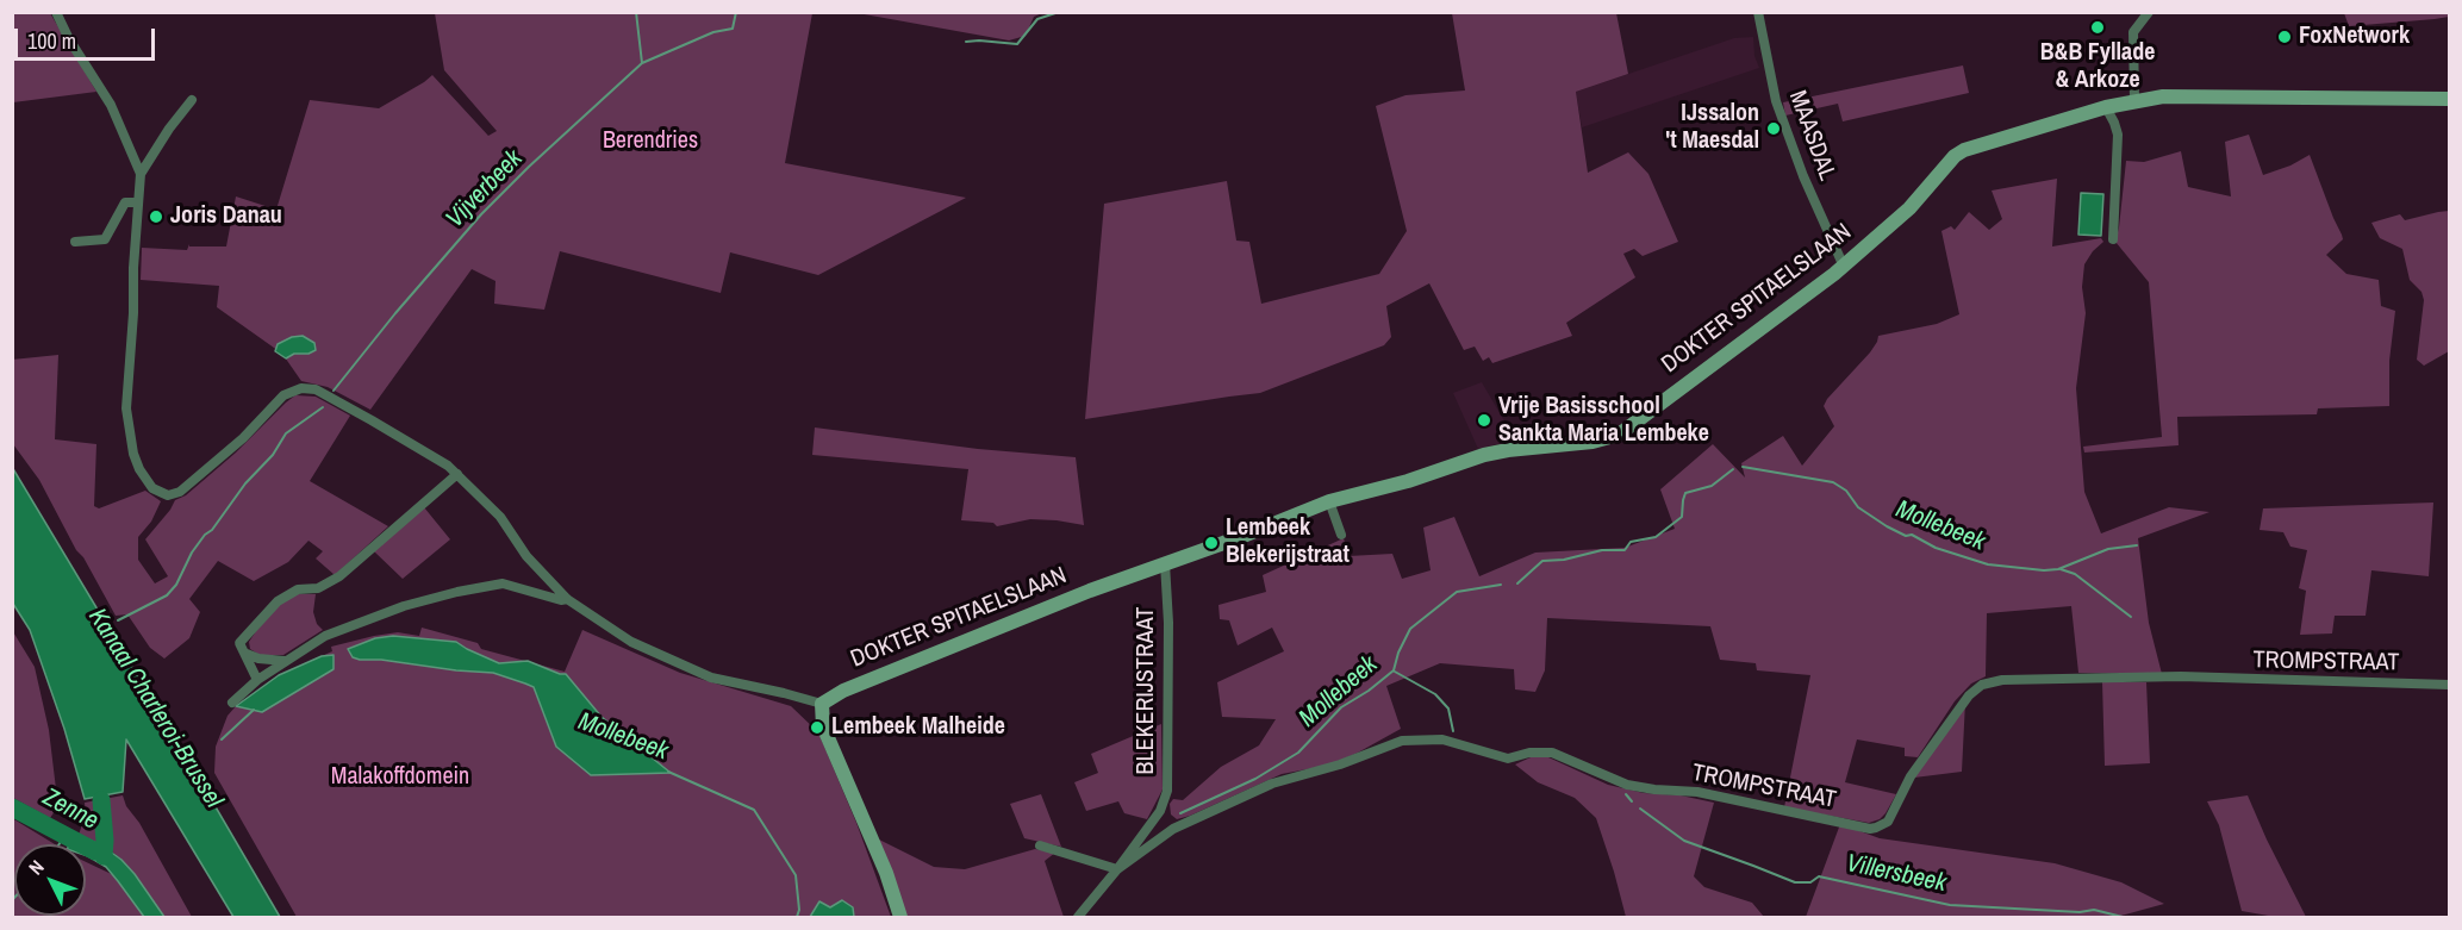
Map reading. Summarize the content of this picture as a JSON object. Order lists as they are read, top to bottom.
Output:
{
  "streets": {
    "street": [
      "MAASDAL",
      "DOKTER SPITAELSLAAN",
      "TROMPSTRAAT",
      "BLEKERIJSTRAAT"
    ]
  },
  "crossings": [
    ["MAASDAL", "DOKTER SPITAELSLAAN"],
    ["DOKTER SPITAELSLAAN", "BLEKERIJSTRAAT"],
    ["TROMPSTRAAT", "BLEKERIJSTRAAT"]
  ],
  "water": [
    "Vijverbeek",
    "Mollebeek",
    "Kanaal Charleroi-Brussel",
    "Zenne",
    "Villersbeek"
  ],
  "parks": ["Berendries", "Malakoffdomein"],
  "places": [
    "B&B Fyllade & Arkoze",
    "FoxNetwork",
    "IJssalon 't Maesdal",
    "Joris Danau",
    "Vrije Basisschool Sankta Maria Lembeke",
    "Lembeek Blekerijstraat",
    "Lembeek Malheide"
  ],
  "scale_bar": "100 m",
  "north": "top left"
}
